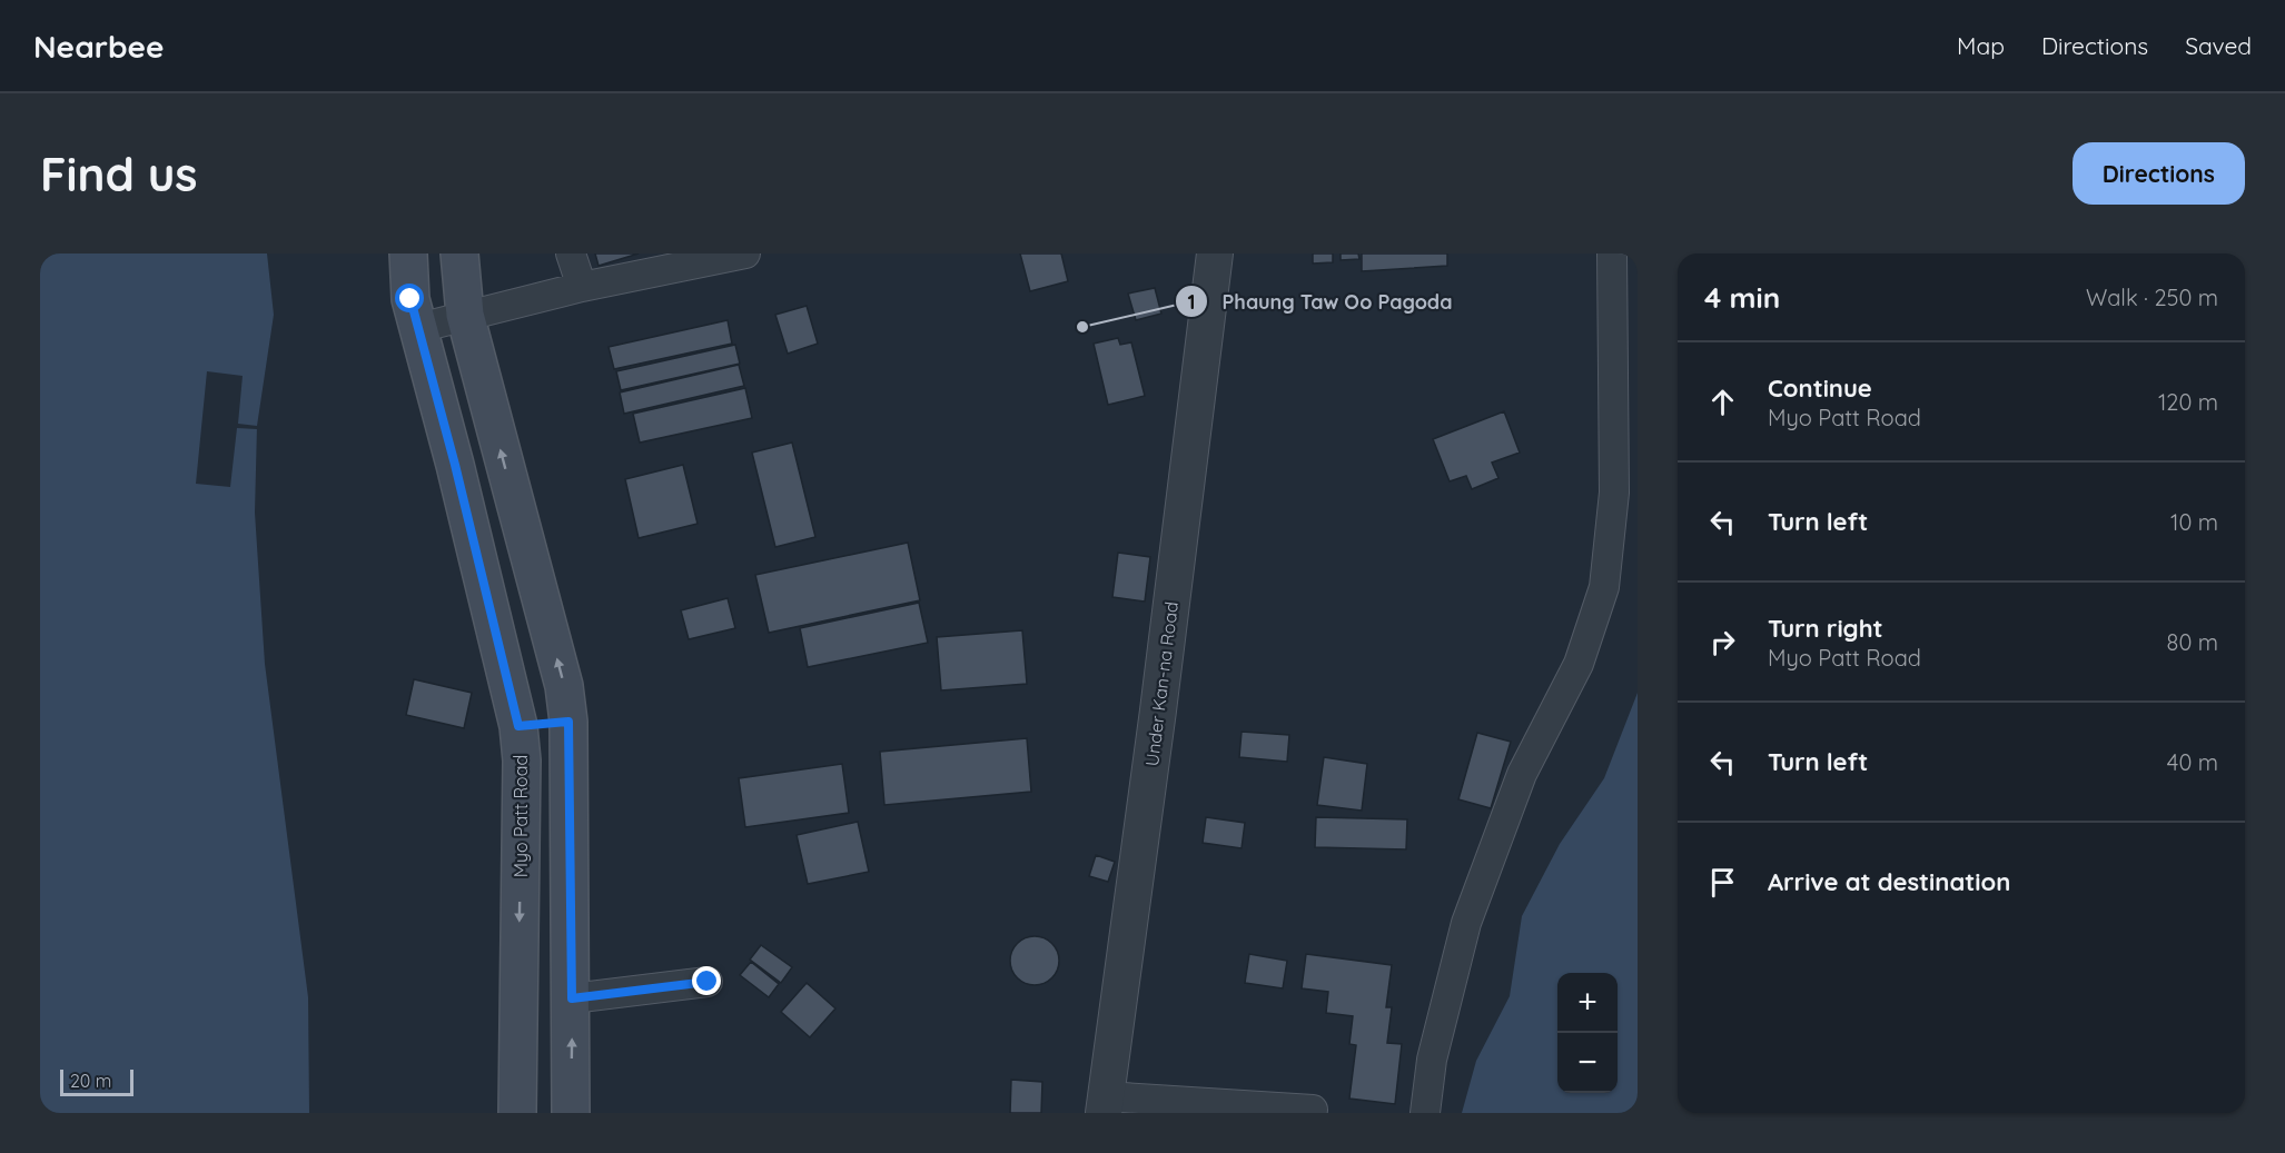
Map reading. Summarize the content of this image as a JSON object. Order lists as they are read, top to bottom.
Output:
{
  "streets": {
    "main road": ["Myo Patt Road"],
    "street": ["Under Kan-na Road"]
  },
  "places": ["Phaung Taw Oo Pagoda"],
  "scale_bar": "20 m",
  "page": {
    "header": "Nearbee",
    "nav": ["Map", "Directions", "Saved"],
    "buttons": "Directions",
    "title": "Find us",
    "heading": ["4 min", "Walk · 250 m"],
    "list": [
      ["Continue", "Myo Patt Road", "120 m"],
      ["Turn left", "10 m"],
      ["Turn right", "Myo Patt Road", "80 m"],
      ["Turn left", "40 m"],
      "Arrive at destination"
    ],
    "map_buttons": ["+", "−"],
    "scale": "20 m"
  }
}
